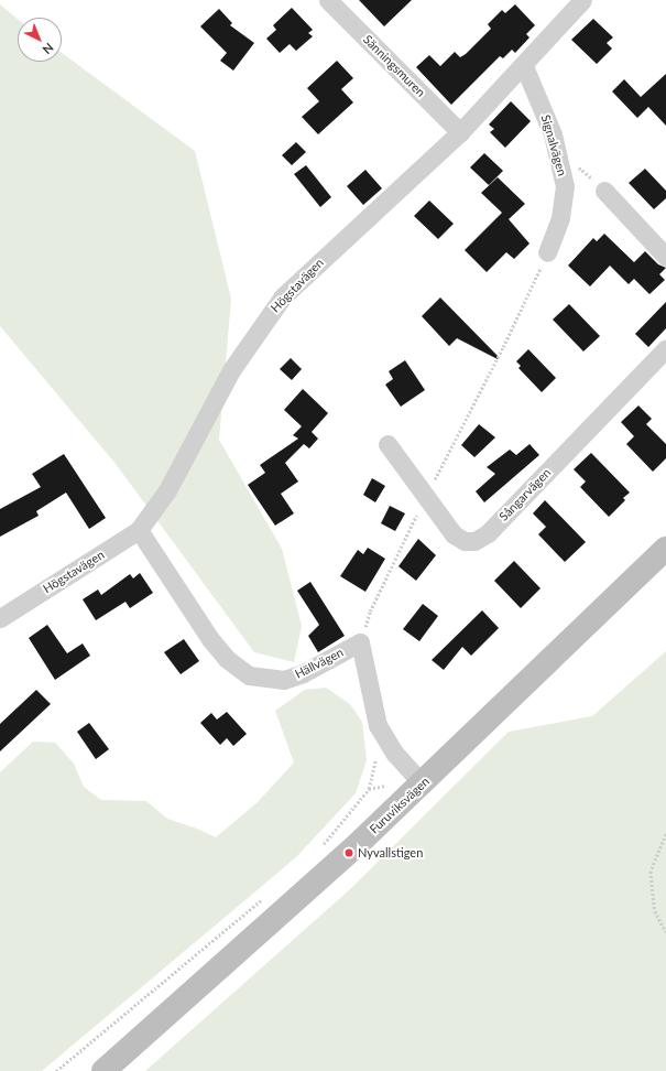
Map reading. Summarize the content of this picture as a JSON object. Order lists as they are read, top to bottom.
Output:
{
  "streets": {
    "main road": ["Furuviksvägen"],
    "street": [
      "Sänningsmuren",
      "Signalvägen",
      "Högstavägen",
      "Sångarvägen",
      "Hällvägen"
    ]
  },
  "crossings": [
    ["Sänningsmuren", "Högstavägen"],
    ["Signalvägen", "Högstavägen"],
    ["Högstavägen", "Hällvägen"],
    ["Hällvägen", "Furuviksvägen"]
  ],
  "places": ["Nyvallstigen"],
  "north": "bottom right"
}
